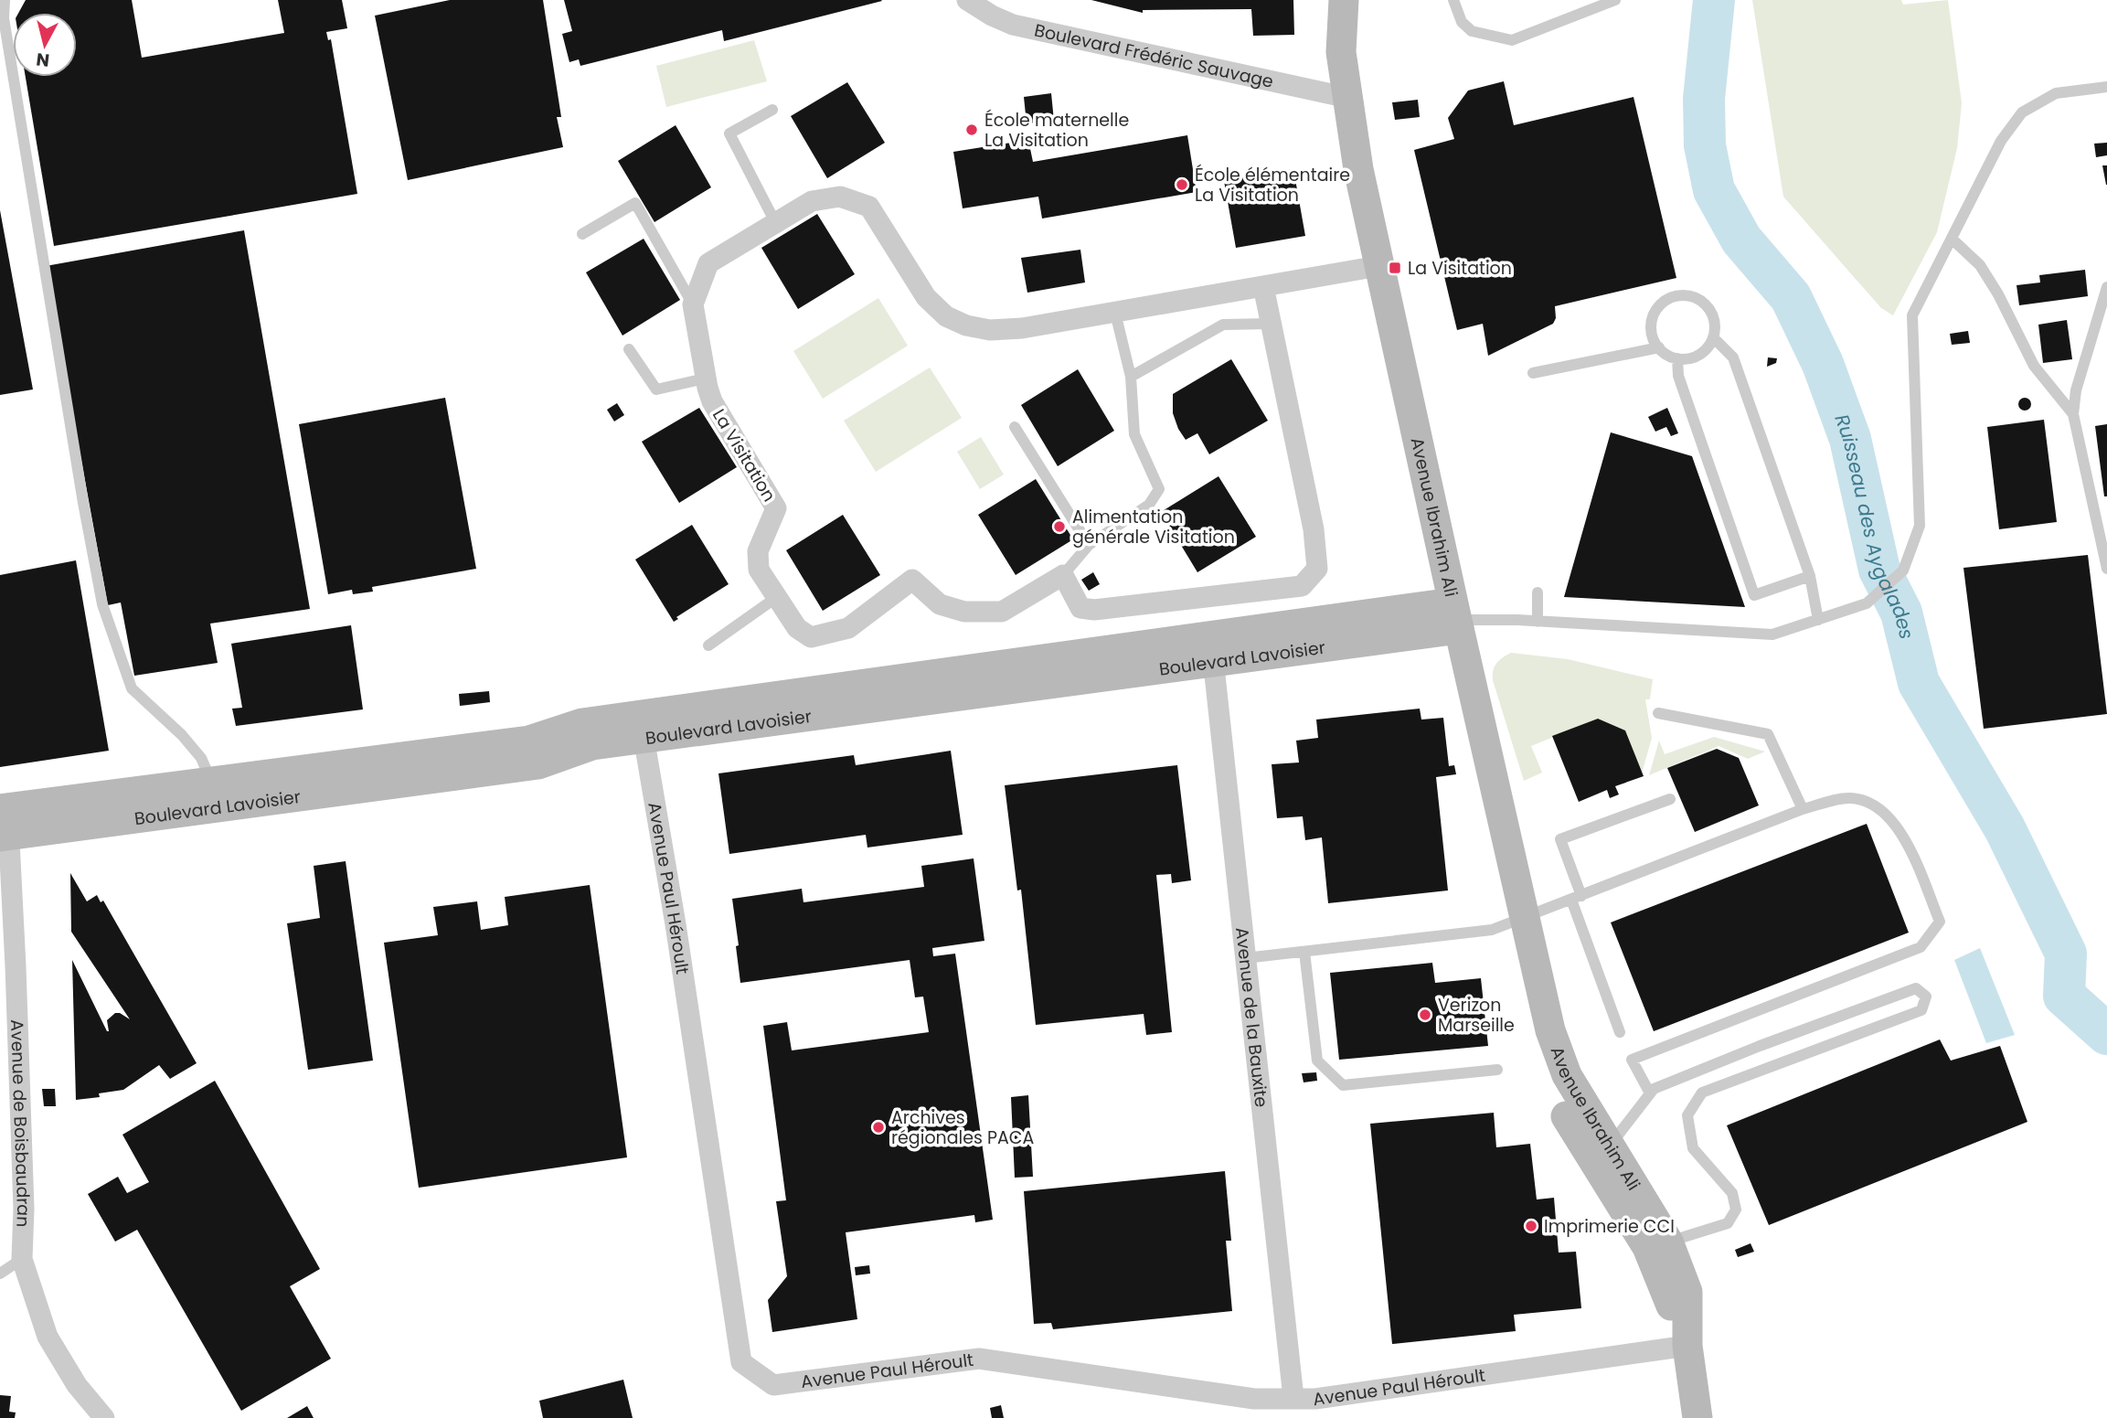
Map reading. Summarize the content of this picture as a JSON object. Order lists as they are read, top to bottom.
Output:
{
  "streets": {
    "street": [
      "Boulevard Frédéric Sauvage",
      "La Visitation",
      "Avenue Ibrahim Ali",
      "Boulevard Lavoisier",
      "Avenue Paul Héroult",
      "Avenue de la Bauxite",
      "Avenue de Boisbaudran"
    ]
  },
  "crossings": [
    ["Boulevard Frédéric Sauvage", "Avenue Ibrahim Ali"],
    ["Avenue Ibrahim Ali", "Boulevard Lavoisier"],
    ["Avenue Ibrahim Ali", "Avenue Paul Héroult"],
    ["Boulevard Lavoisier", "Avenue Paul Héroult"],
    ["Boulevard Lavoisier", "Avenue de la Bauxite"],
    ["Boulevard Lavoisier", "Avenue de Boisbaudran"],
    ["Avenue Paul Héroult", "Avenue de la Bauxite"]
  ],
  "water": ["Ruisseau des Aygalades"],
  "places": {
    "other": [
      "École maternelle La Visitation",
      "École élémentaire La Visitation",
      "Alimentation générale Visitation",
      "Verizon Marseille",
      "Archives régionales PACA",
      "Imprimerie CCI"
    ],
    "transit": ["La Visitation"]
  },
  "north": "bottom"
}
